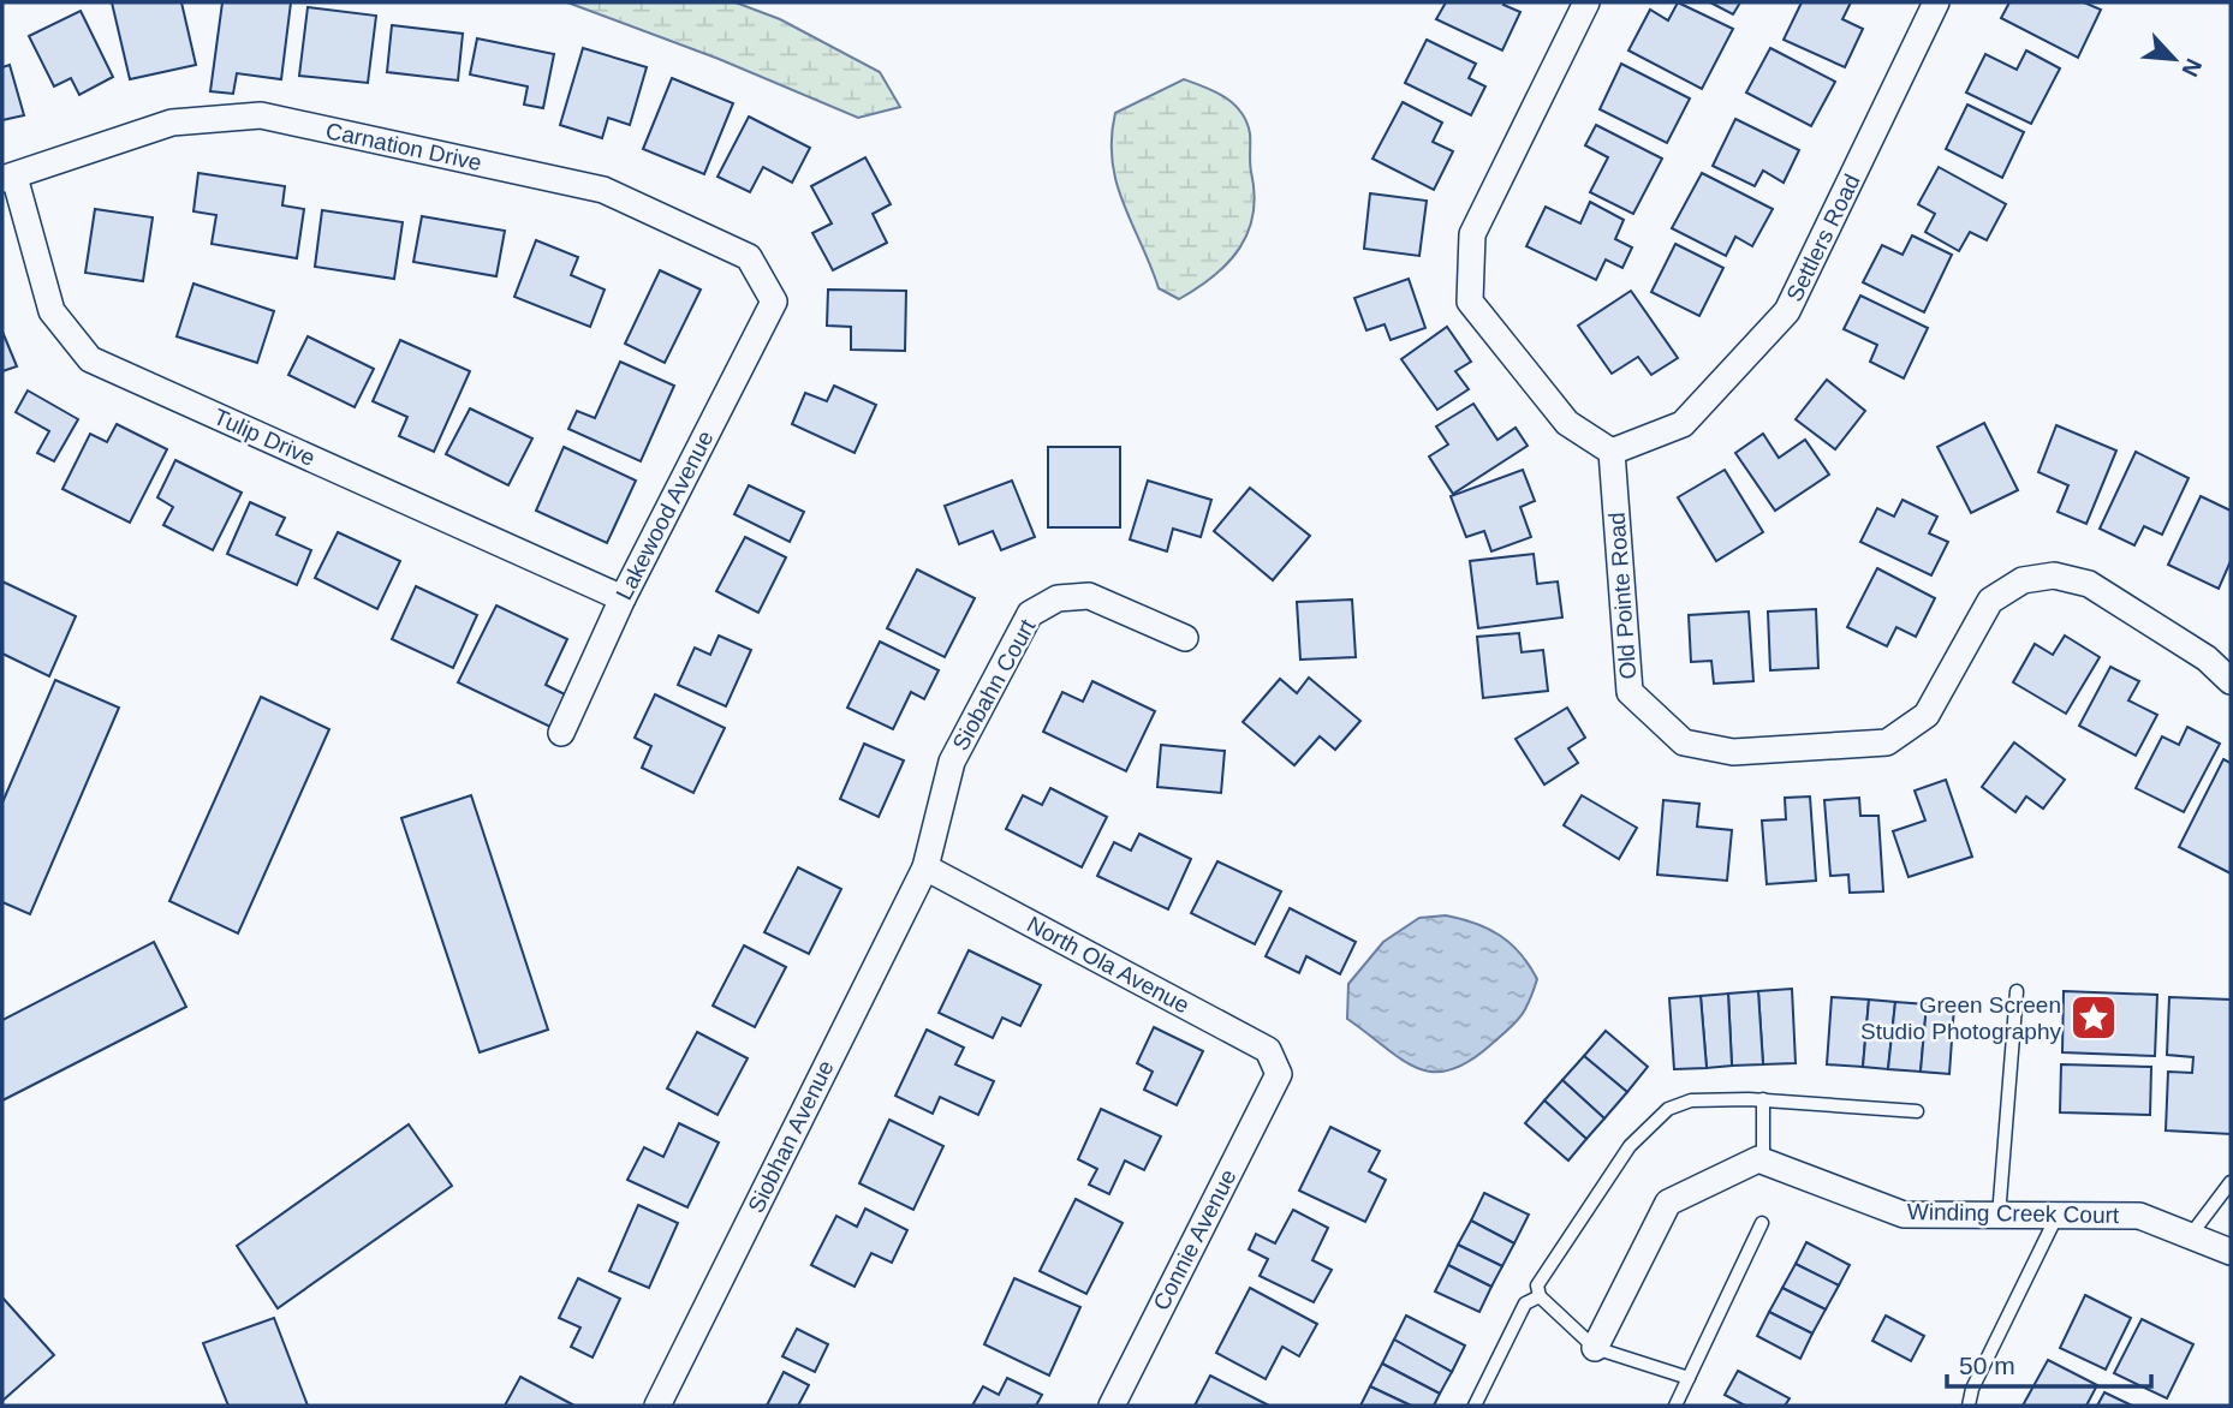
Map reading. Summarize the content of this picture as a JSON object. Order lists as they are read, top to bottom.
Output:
{
  "streets": {
    "street": [
      "Carnation Drive",
      "Settlers Road",
      "Tulip Drive",
      "Lakewood Avenue",
      "Old Pointe Road",
      "Siobahn Court",
      "North Ola Avenue",
      "Siobhan Avenue",
      "Winding Creek Court",
      "Connie Avenue"
    ]
  },
  "crossings": [
    ["Carnation Drive", "Tulip Drive"],
    ["Carnation Drive", "Lakewood Avenue"],
    ["Settlers Road", "Old Pointe Road"],
    ["Tulip Drive", "Lakewood Avenue"],
    ["Siobahn Court", "North Ola Avenue"],
    ["Siobahn Court", "Siobhan Avenue"],
    ["North Ola Avenue", "Siobhan Avenue"],
    ["North Ola Avenue", "Connie Avenue"]
  ],
  "places": {
    "place": ["Green Screen Studio Photography"]
  },
  "scale_bar": "50 m",
  "north": "bottom right"
}
